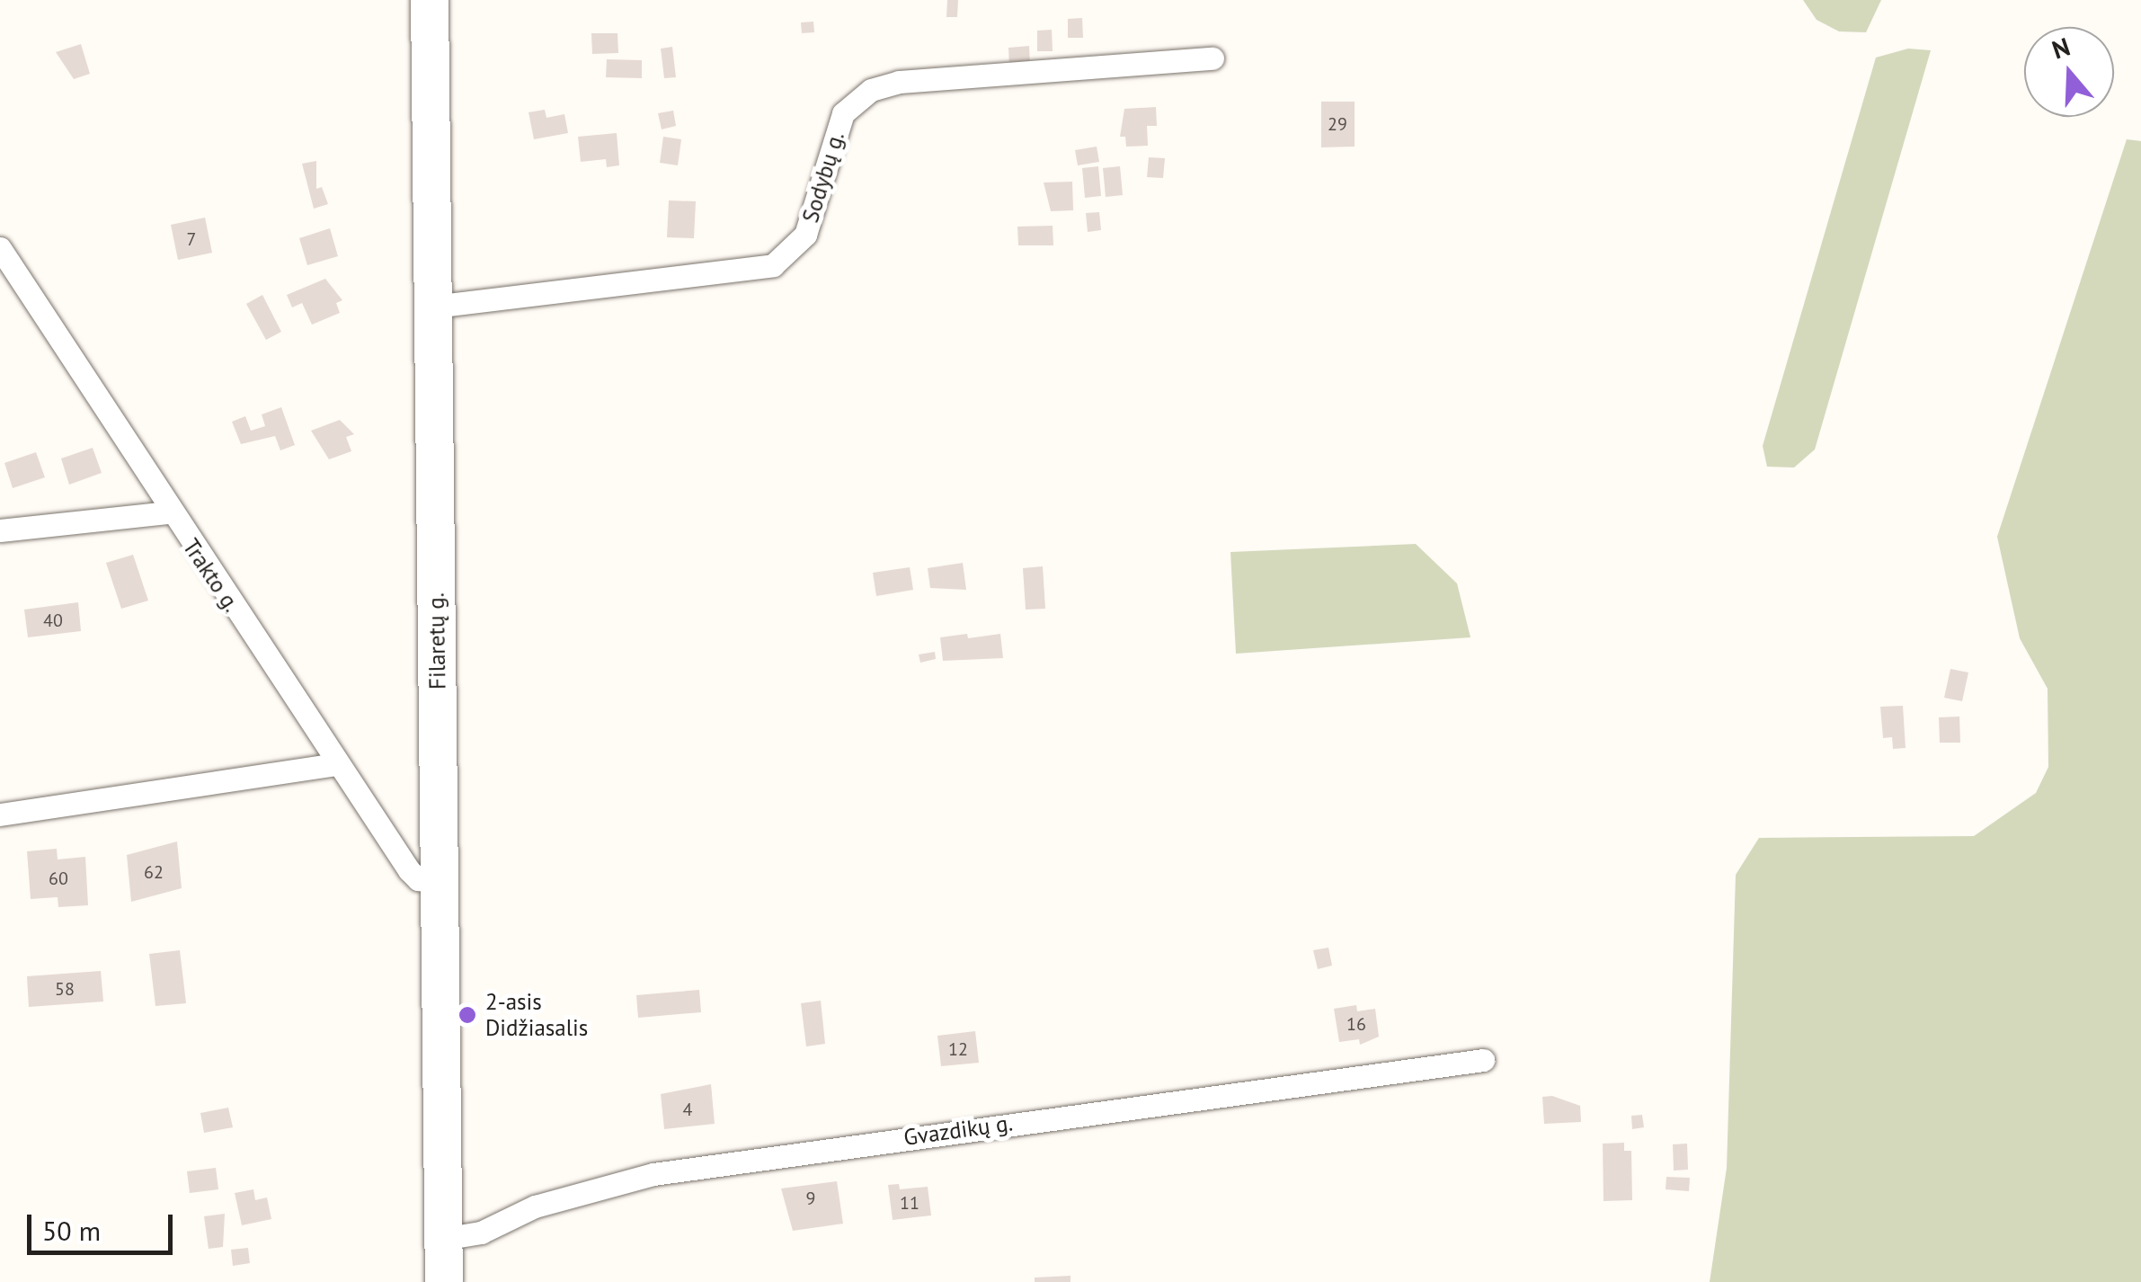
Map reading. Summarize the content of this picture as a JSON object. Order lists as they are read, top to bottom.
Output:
{
  "streets": {
    "main road": ["Filaretų g."],
    "street": ["Sodybų g.", "Trakto g.", "Gvazdikų g."]
  },
  "crossings": [
    ["Sodybų g.", "Filaretų g."],
    ["Trakto g.", "Filaretų g."],
    ["Filaretų g.", "Gvazdikų g."]
  ],
  "places": ["2-asis Didžiasalis"],
  "house_numbers": [
    "29",
    "7",
    "40",
    "62",
    "60",
    "58",
    "16",
    "12",
    "4",
    "9",
    "11"
  ],
  "scale_bar": "50 m",
  "north": "top"
}
